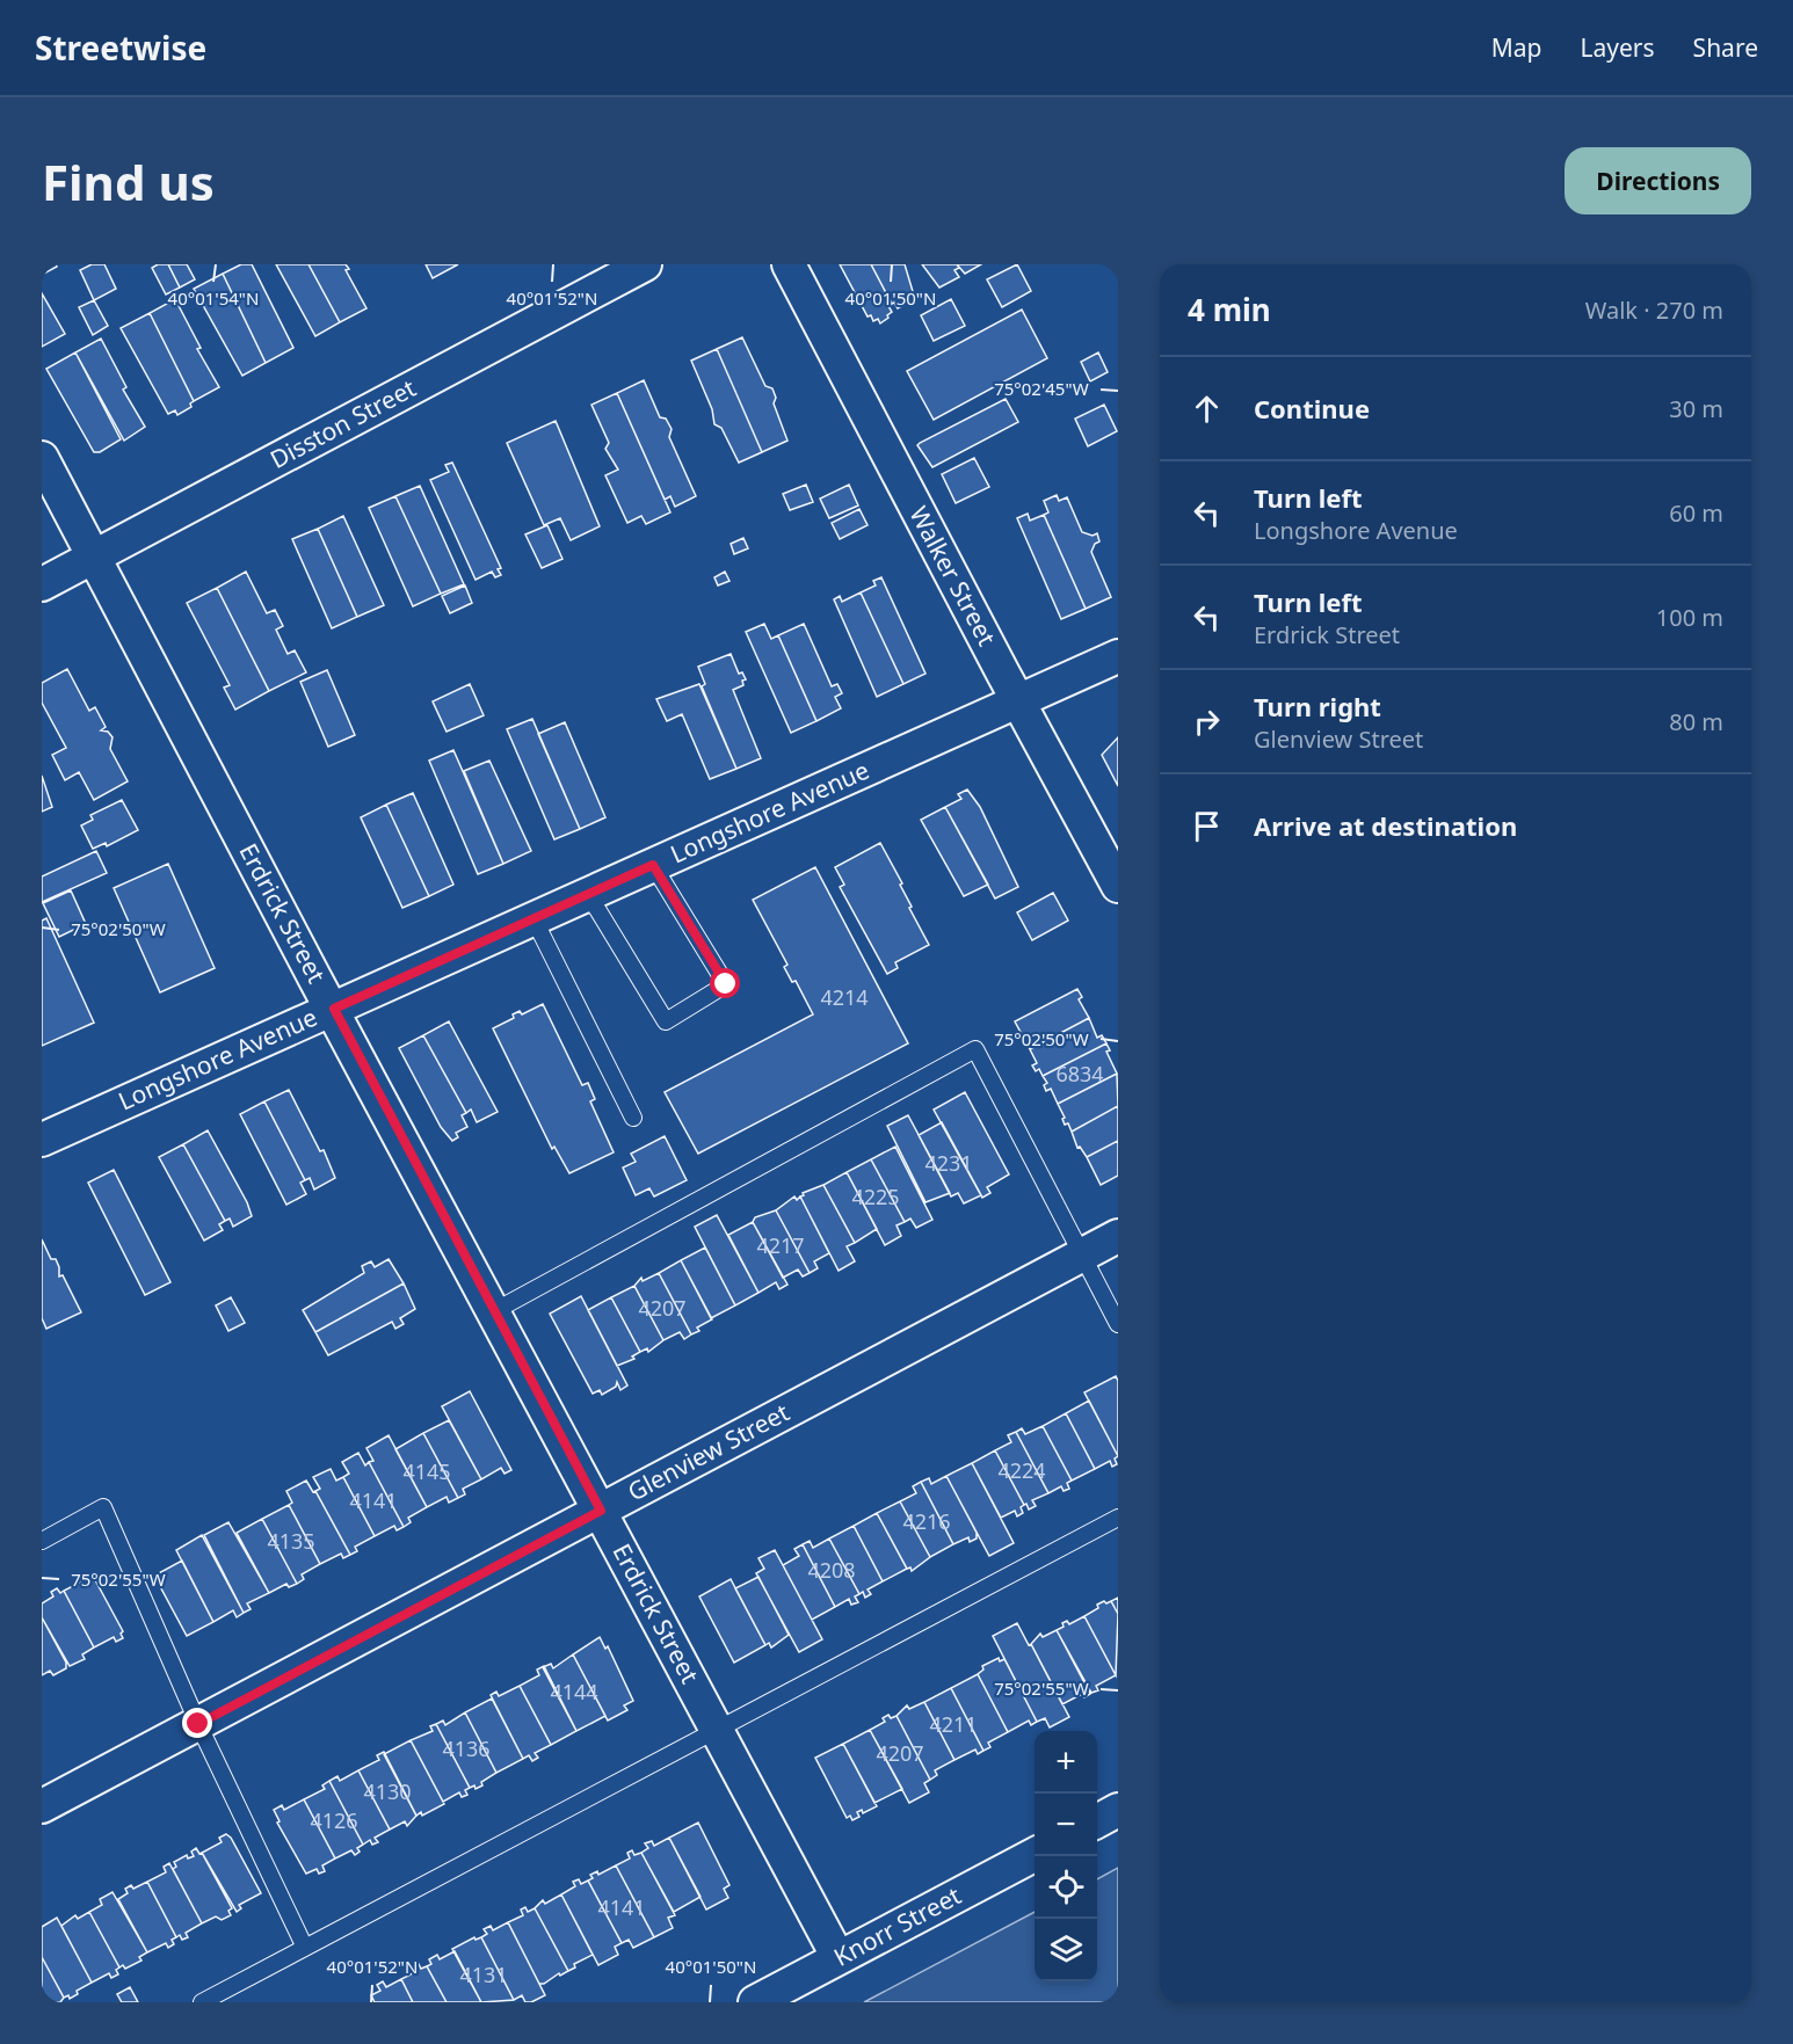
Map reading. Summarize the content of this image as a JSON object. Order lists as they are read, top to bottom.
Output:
{
  "streets": {
    "street": [
      "Disston Street",
      "Walker Street",
      "Longshore Avenue",
      "Erdrick Street",
      "Glenview Street",
      "Knorr Street"
    ]
  },
  "crossings": [
    ["Disston Street", "Erdrick Street"],
    ["Walker Street", "Longshore Avenue"],
    ["Longshore Avenue", "Erdrick Street"],
    ["Erdrick Street", "Glenview Street"],
    ["Erdrick Street", "Knorr Street"]
  ],
  "house_numbers": [
    "4214",
    "6834",
    "4231",
    "4225",
    "4217",
    "4207",
    "4224",
    "4145",
    "4141",
    "4216",
    "4135",
    "4208",
    "4144",
    "4211",
    "4136",
    "4207",
    "4130",
    "4126",
    "4141",
    "4131"
  ],
  "page": {
    "header": "Streetwise",
    "nav": ["Map", "Layers", "Share"],
    "buttons": "Directions",
    "title": "Find us",
    "heading": ["4 min", "Walk · 270 m"],
    "list": [
      ["Continue", "30 m"],
      ["Turn left", "Longshore Avenue", "60 m"],
      ["Turn left", "Erdrick Street", "100 m"],
      ["Turn right", "Glenview Street", "80 m"],
      "Arrive at destination"
    ],
    "map_buttons": ["+", "−"]
  },
  "coordinates": [
    "40°01'54\"N",
    "40°01'52\"N",
    "40°01'50\"N",
    "75°02'45\"W",
    "75°02'50\"W",
    "75°02'55\"W"
  ]
}
